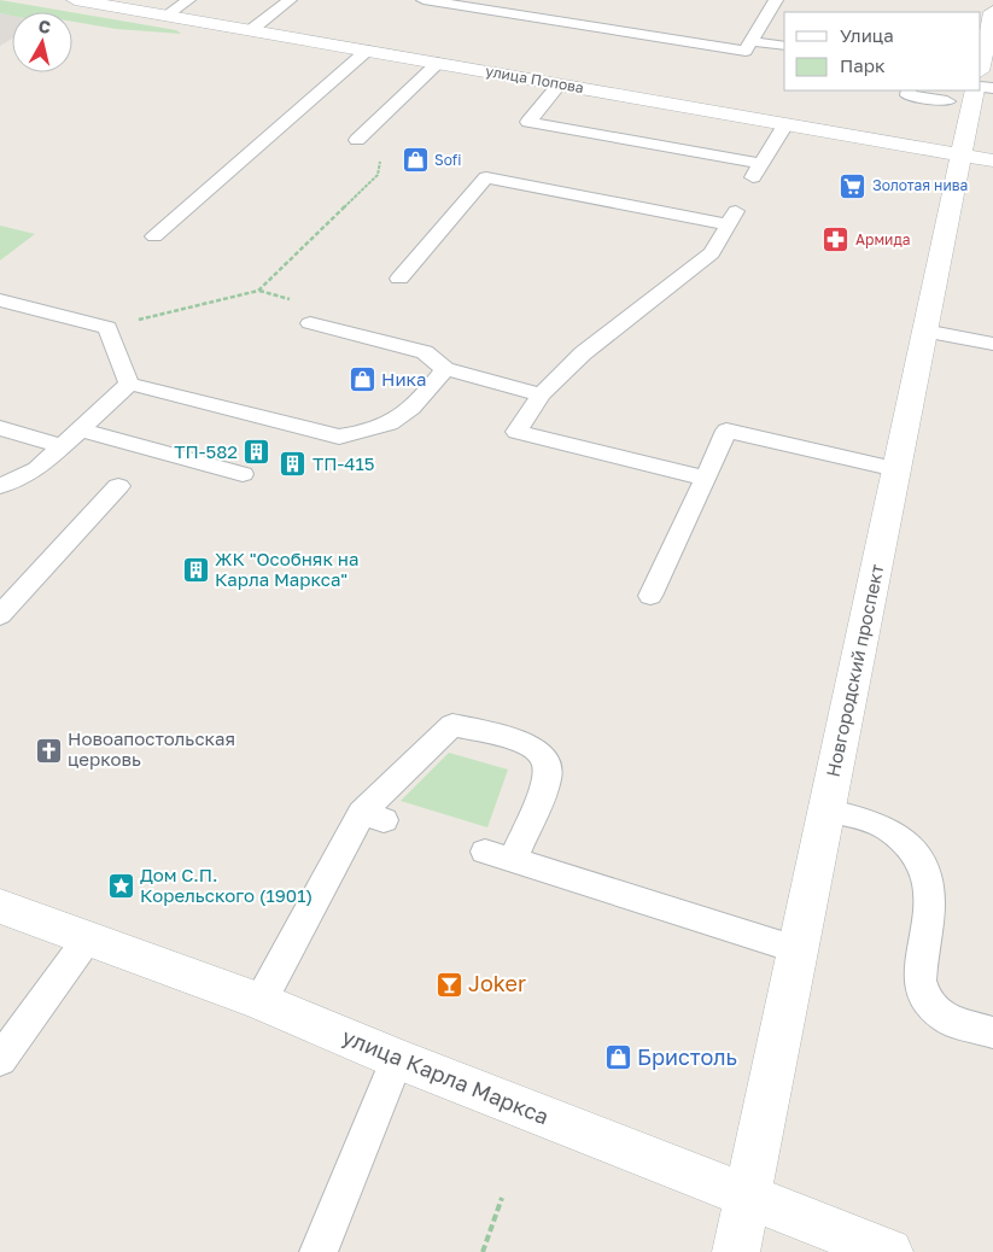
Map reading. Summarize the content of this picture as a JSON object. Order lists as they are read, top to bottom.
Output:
{
  "streets": {
    "street": ["улица Попова", "Новгородский проспект", "улица Карла Маркса"]
  },
  "crossings": [
    ["улица Попова", "Новгородский проспект"],
    ["Новгородский проспект", "улица Карла Маркса"]
  ],
  "places": {
    "shop": ["Sofi", "Ника", "Бристоль"],
    "supermarket": ["Золотая нива"],
    "pharmacy": ["Армида"],
    "building": ["ТП-582", "ТП-415", "ЖК \"Особняк на Карла Маркса\""],
    "church": ["Новоапостольская церковь"],
    "place": ["Дом С.П. Корельского (1901)"],
    "bar": ["Joker"]
  },
  "legend": ["Улица", "Парк"],
  "north": "top"
}
